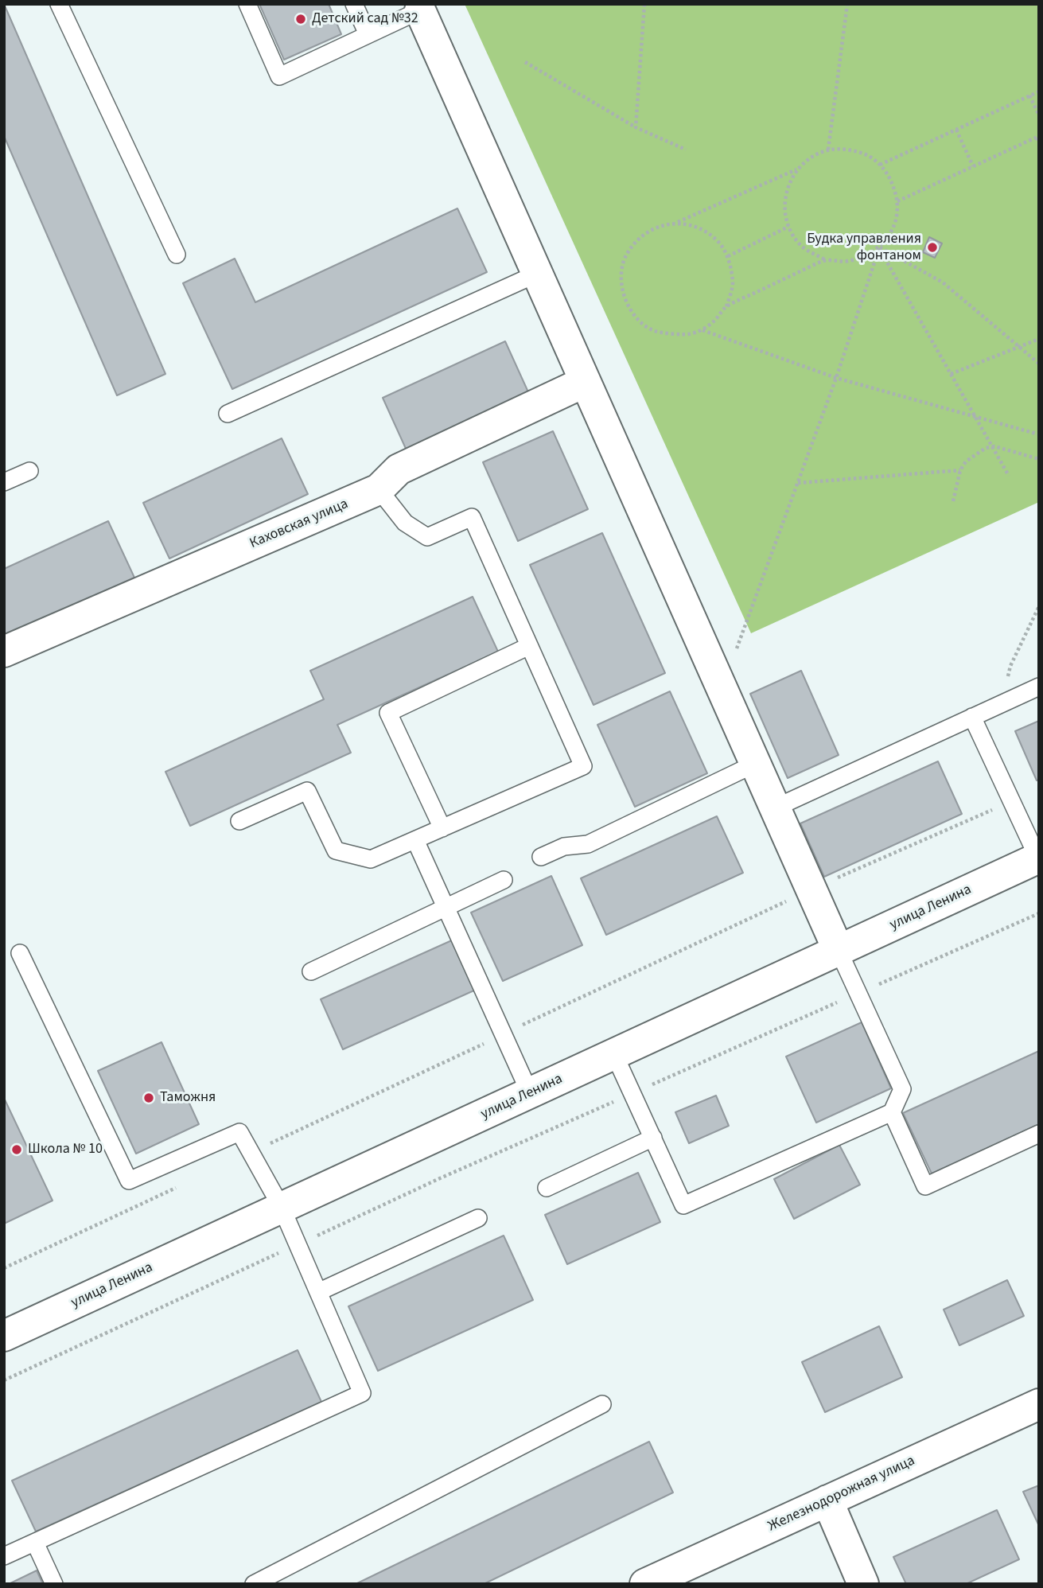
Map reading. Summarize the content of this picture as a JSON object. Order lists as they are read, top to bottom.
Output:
{
  "streets": {
    "street": ["Каховская улица", "улица Ленина", "Железнодорожная улица"]
  },
  "places": [
    "Детский сад №32",
    "Будка управления фонтаном",
    "Таможня",
    "Школа № 10"
  ]
}
